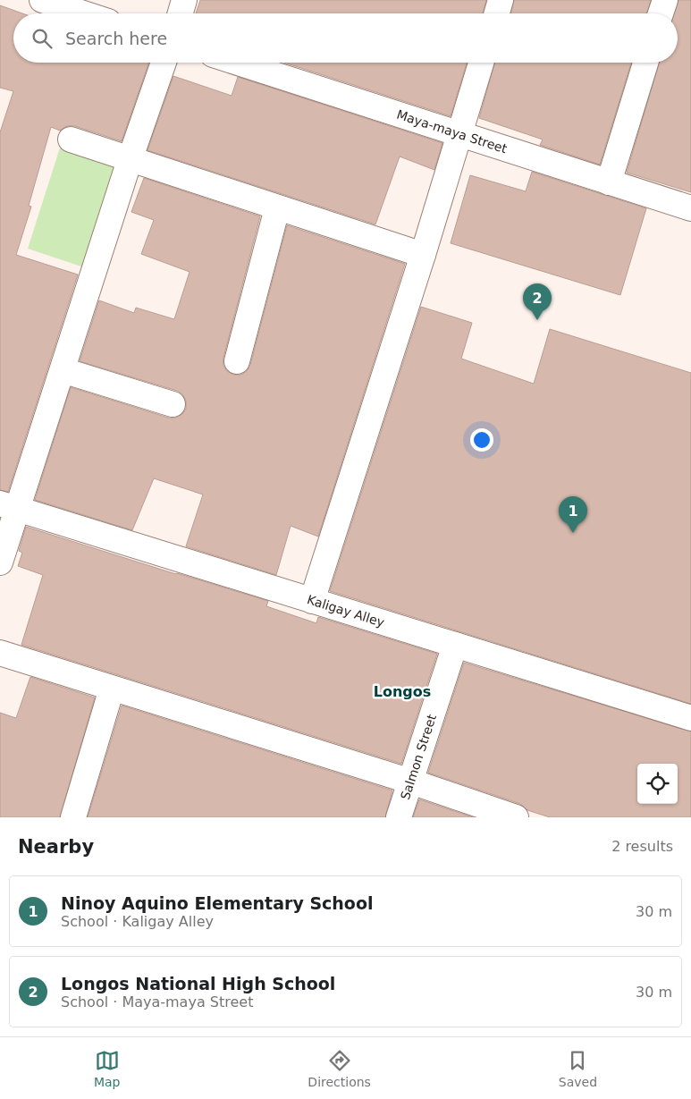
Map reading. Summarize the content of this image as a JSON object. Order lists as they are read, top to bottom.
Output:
{
  "streets": {
    "street": ["Maya-maya Street", "Kaligay Alley", "Salmon Street"]
  },
  "crossings": [
    ["Kaligay Alley", "Salmon Street"]
  ],
  "districts": ["Longos"],
  "page": {
    "search": "Search here",
    "pins": ["2", "1"],
    "heading": ["Nearby", "2 results"],
    "list": [
      {
        "mark": "1",
        "name": "Ninoy Aquino Elementary School",
        "note": "School · Kaligay Alley",
        "value": "30 m"
      },
      {
        "mark": "2",
        "name": "Longos National High School",
        "note": "School · Maya-maya Street",
        "value": "30 m"
      }
    ],
    "nav": ["Map", "Directions", "Saved"]
  }
}
